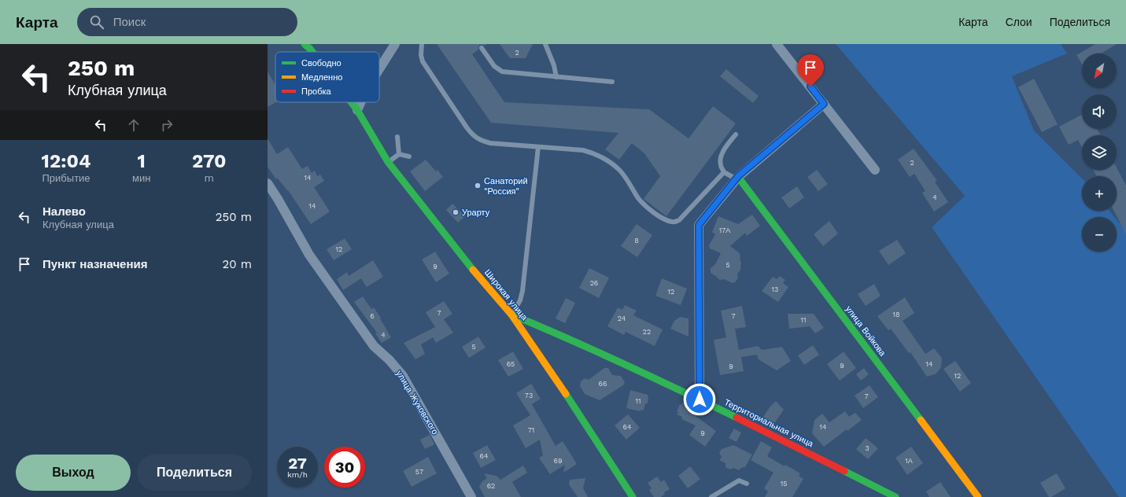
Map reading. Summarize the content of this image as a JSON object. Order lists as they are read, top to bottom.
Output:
{
  "streets": {
    "street": [
      "Широкая улица",
      "улица Войкова",
      "улица Жуковского",
      "Территориальная улица"
    ]
  },
  "crossings": [
    ["Широкая улица", "Территориальная улица"]
  ],
  "places": ["Санаторий \"Россия\"", "Урарту"],
  "house_numbers": [
    "2",
    "2",
    "14",
    "4",
    "14",
    "17А",
    "8",
    "12",
    "5",
    "9",
    "26",
    "13",
    "12",
    "7",
    "18",
    "6",
    "7",
    "24",
    "11",
    "22",
    "4",
    "5",
    "65",
    "14",
    "9",
    "9",
    "12",
    "66",
    "73",
    "7",
    "11",
    "64",
    "14",
    "71",
    "9",
    "3",
    "64",
    "69",
    "1А",
    "57",
    "15",
    "62"
  ],
  "legend": ["Свободно", "Медленно", "Пробка"],
  "north": "bottom left",
  "page": {
    "header": "Карта",
    "search": "Поиск",
    "nav": ["Карта", "Слои", "Поделиться"],
    "turn": ["250 m", "Клубная улица"],
    "map_buttons": ["+", "−"],
    "eta": [
      "12:04",
      "Прибытие",
      "1",
      "мин",
      "270",
      "m"
    ],
    "list": [
      {
        "name": "Налево",
        "note": "Клубная улица",
        "value": "250 m"
      },
      {
        "name": "Пункт назначения",
        "value": "20 m"
      }
    ],
    "speed": "27 km/h",
    "limit": "30",
    "buttons": ["Выход", "Поделиться"]
  }
}
